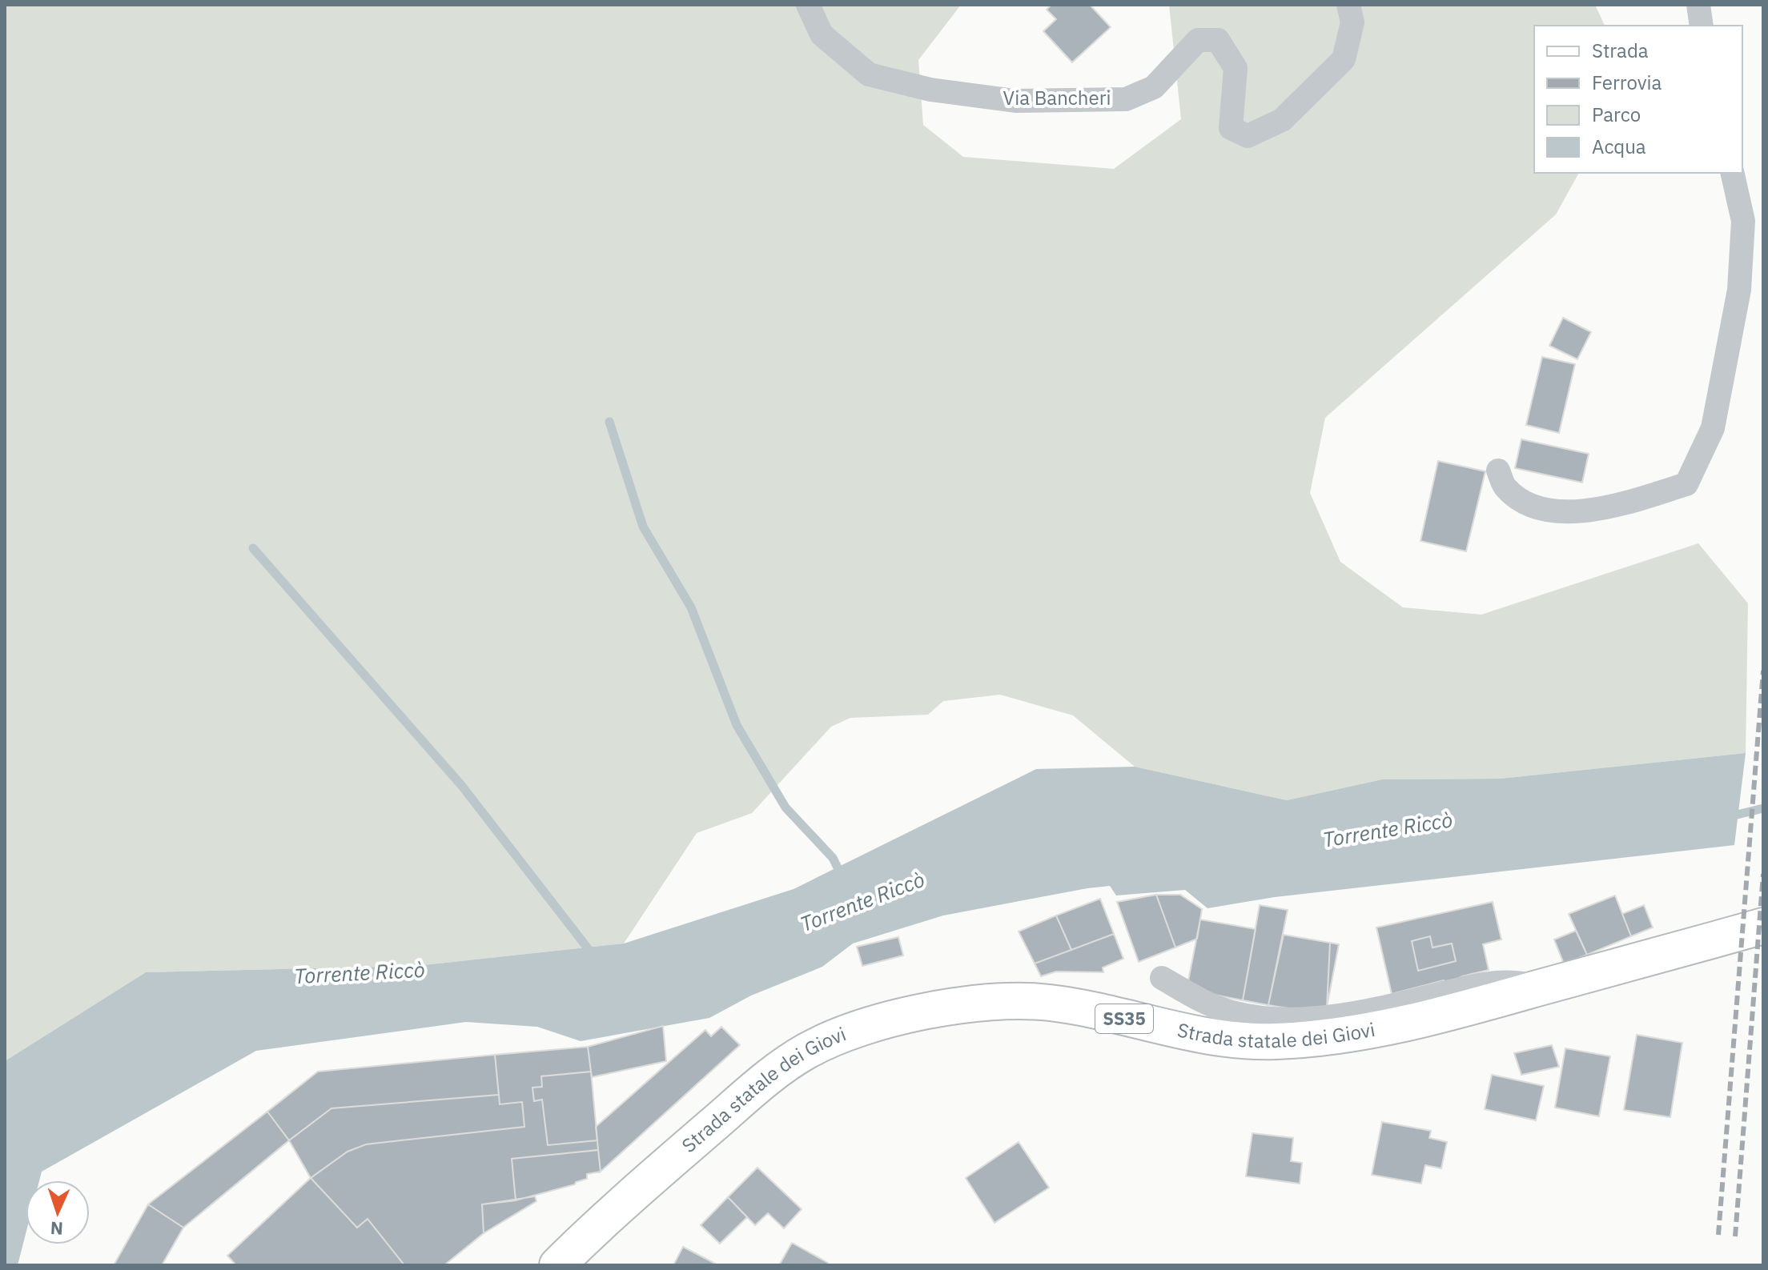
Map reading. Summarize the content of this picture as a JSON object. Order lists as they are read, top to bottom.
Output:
{
  "streets": {
    "main road": ["SS35", "Strada statale dei Giovi"],
    "street": ["Via Bancheri"]
  },
  "water": ["Torrente Riccò"],
  "legend": [
    "Strada",
    "Ferrovia",
    "Parco",
    "Acqua"
  ],
  "north": "bottom"
}
